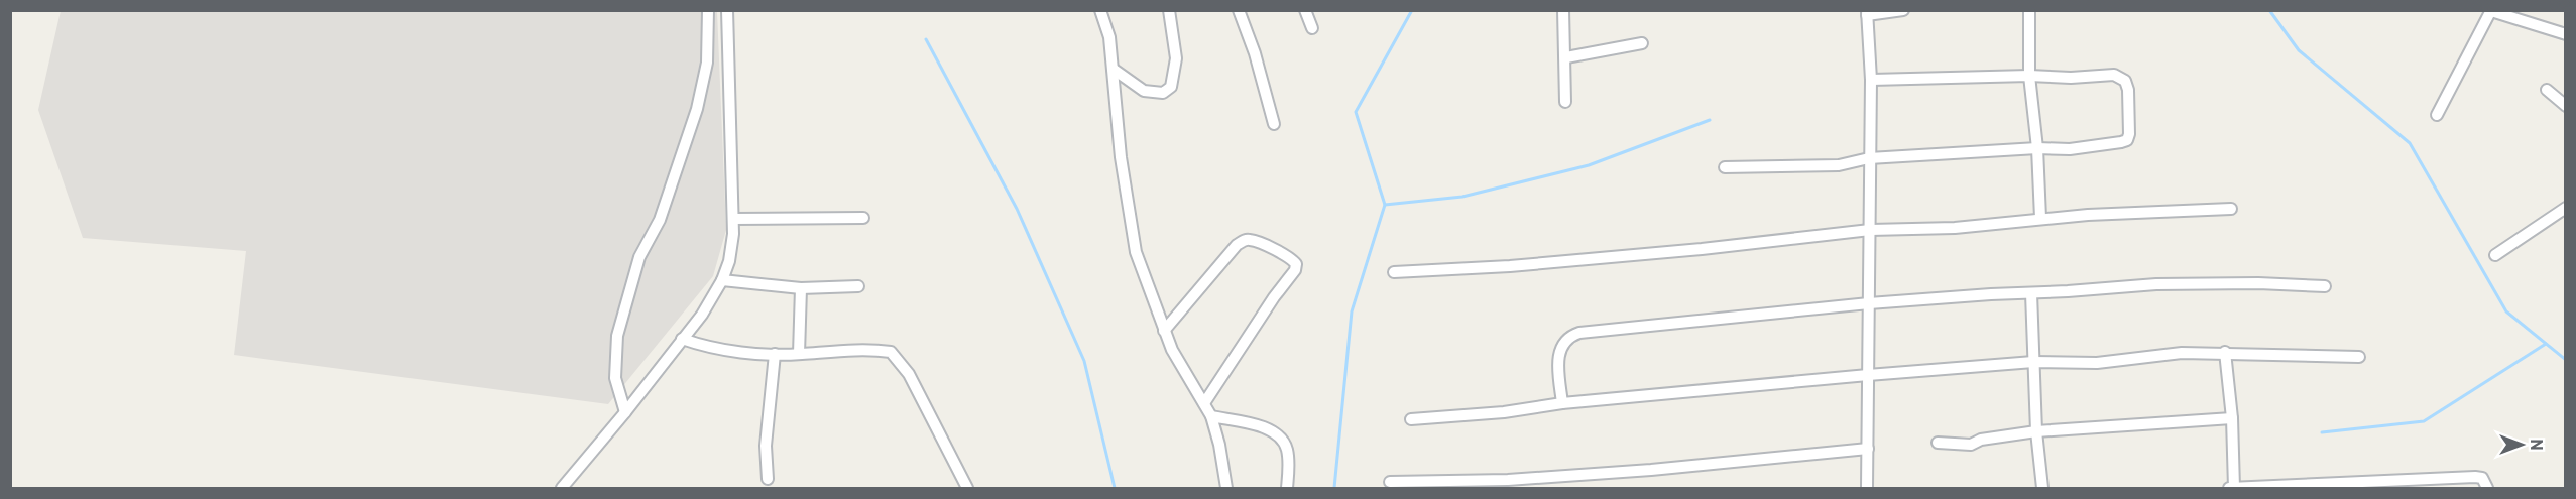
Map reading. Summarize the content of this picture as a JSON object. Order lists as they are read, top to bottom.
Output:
{
  "north": "right"
}
